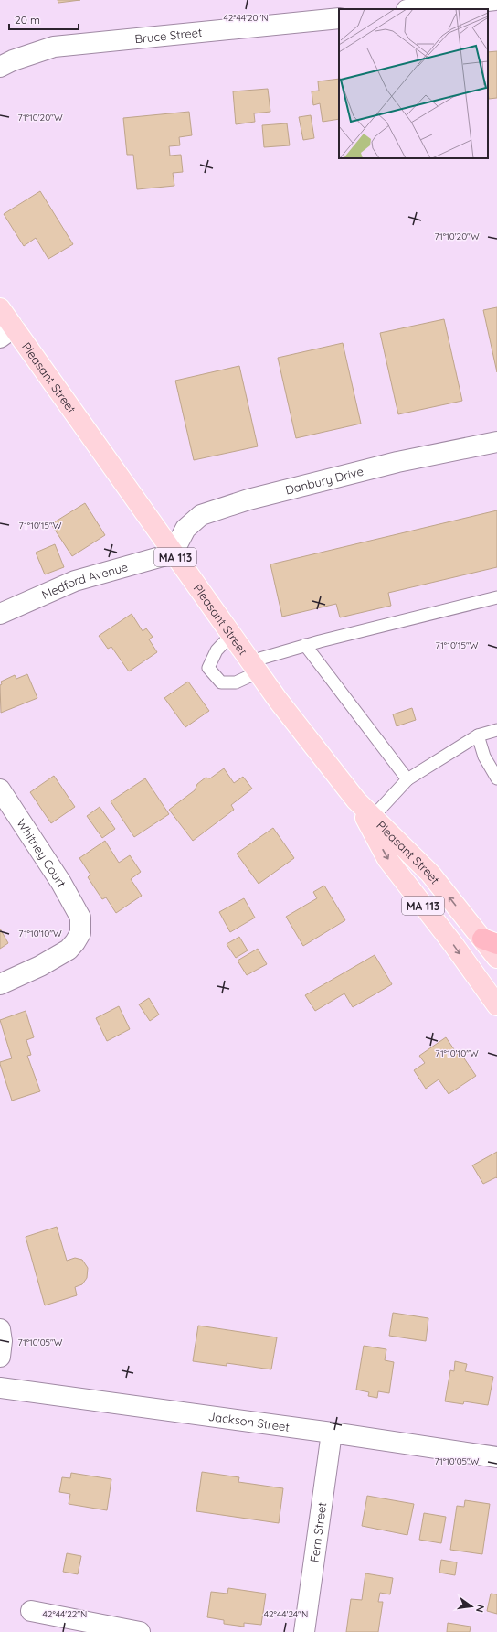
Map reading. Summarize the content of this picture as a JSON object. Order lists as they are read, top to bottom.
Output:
{
  "streets": {
    "main road": ["Pleasant Street", "MA 113"],
    "street": [
      "Bruce Street",
      "Danbury Drive",
      "Medford Avenue",
      "Whitney Court",
      "Jackson Street",
      "Fern Street"
    ]
  },
  "crossings": [
    ["Pleasant Street", "Danbury Drive"],
    ["Pleasant Street", "Medford Avenue"],
    ["Danbury Drive", "Medford Avenue"],
    ["Jackson Street", "Fern Street"]
  ],
  "scale_bar": "20 m",
  "north": "right",
  "coordinates": [
    "42°44'20\"N",
    "71°10'20\"W",
    "71°10'15\"W",
    "71°10'10\"W",
    "71°10'05\"W",
    "42°44'22\"N",
    "42°44'24\"N"
  ]
}
